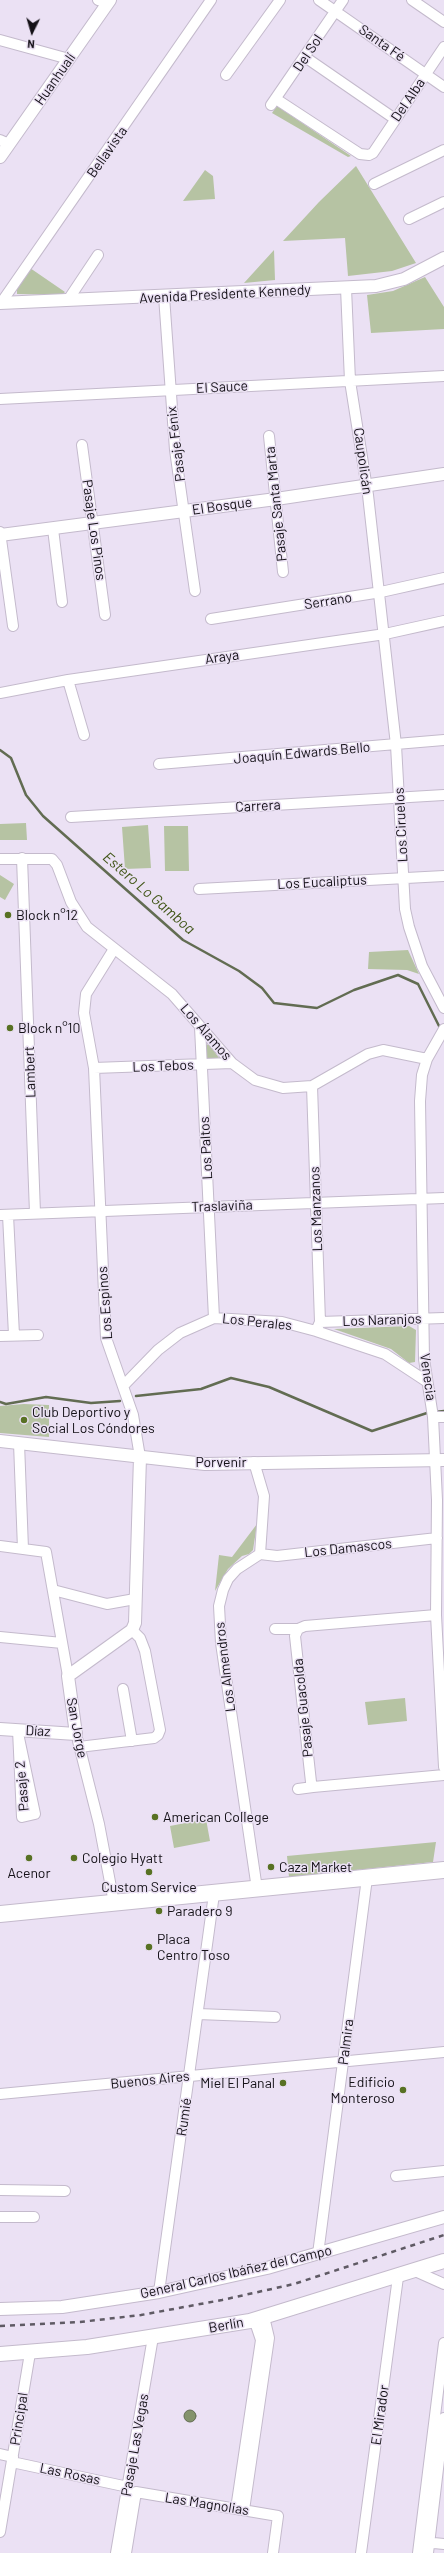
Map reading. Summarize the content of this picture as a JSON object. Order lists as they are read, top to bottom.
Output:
{
  "streets": {
    "main road": ["Berlín"],
    "street": [
      "Santa Fé",
      "Del Sol",
      "Huanhualí",
      "Del Alba",
      "Bellavista",
      "Avenida Presidente Kennedy",
      "El Sauce",
      "Pasaje Fénix",
      "Caupolicán",
      "Pasaje Santa Marta",
      "El Bosque",
      "Pasaje Los Pinos",
      "Serrano",
      "Araya",
      "Joaquín Edwards Bello",
      "Carrera",
      "Los Ciruelos",
      "Los Eucaliptus",
      "Los Álamos",
      "Los Tebos",
      "Lambert",
      "Los Paltos",
      "Traslaviña",
      "Los Manzanos",
      "Los Espinos",
      "Los Naranjos",
      "Los Perales",
      "Venecia",
      "Porvenir",
      "Los Damascos",
      "Los Almendros",
      "Pasaje Guacolda",
      "San Jorge",
      "Díaz",
      "Pasaje 2",
      "Palmira",
      "Buenos Aires",
      "Rumié",
      "General Carlos Ibáñez del Campo",
      "El Mirador",
      "Principal",
      "Pasaje Las Vegas",
      "Las Rosas",
      "Las Magnolias"
    ]
  },
  "crossings": [
    ["Santa Fé", "Del Sol"],
    ["Santa Fé", "Del Alba"],
    ["Del Sol", "Del Alba"],
    ["Bellavista", "Avenida Presidente Kennedy"],
    ["Avenida Presidente Kennedy", "Pasaje Fénix"],
    ["Avenida Presidente Kennedy", "Caupolicán"],
    ["El Sauce", "Pasaje Fénix"],
    ["El Sauce", "Caupolicán"],
    ["Pasaje Fénix", "El Bosque"],
    ["Caupolicán", "El Bosque"],
    ["Caupolicán", "Serrano"],
    ["Caupolicán", "Araya"],
    ["Caupolicán", "Los Ciruelos"],
    ["Pasaje Santa Marta", "El Bosque"],
    ["El Bosque", "Pasaje Los Pinos"],
    ["Araya", "Los Ciruelos"],
    ["Joaquín Edwards Bello", "Los Ciruelos"],
    ["Carrera", "Los Ciruelos"],
    ["Los Ciruelos", "Los Eucaliptus"],
    ["Los Álamos", "Los Tebos"],
    ["Los Álamos", "Lambert"],
    ["Los Álamos", "Los Paltos"],
    ["Los Álamos", "Los Manzanos"],
    ["Los Álamos", "Los Espinos"],
    ["Los Álamos", "Venecia"],
    ["Los Tebos", "Los Paltos"],
    ["Los Tebos", "Los Espinos"],
    ["Lambert", "Traslaviña"],
    ["Los Paltos", "Traslaviña"],
    ["Los Paltos", "Los Perales"],
    ["Traslaviña", "Los Manzanos"],
    ["Traslaviña", "Los Espinos"],
    ["Traslaviña", "Venecia"],
    ["Los Manzanos", "Los Naranjos"],
    ["Los Manzanos", "Los Perales"],
    ["Los Espinos", "Los Perales"],
    ["Los Espinos", "Porvenir"],
    ["Los Naranjos", "Los Perales"],
    ["Los Naranjos", "Venecia"],
    ["Los Perales", "Venecia"],
    ["Venecia", "Porvenir"],
    ["Venecia", "Los Damascos"],
    ["Los Damascos", "Los Almendros"],
    ["San Jorge", "Díaz"],
    ["Díaz", "Pasaje 2"],
    ["Palmira", "Buenos Aires"],
    ["Palmira", "General Carlos Ibáñez del Campo"],
    ["Buenos Aires", "Rumié"],
    ["Rumié", "General Carlos Ibáñez del Campo"],
    ["Berlín", "El Mirador"],
    ["Berlín", "Principal"],
    ["Berlín", "Pasaje Las Vegas"],
    ["Principal", "Las Rosas"],
    ["Pasaje Las Vegas", "Las Rosas"],
    ["Pasaje Las Vegas", "Las Magnolias"],
    ["Las Rosas", "Las Magnolias"]
  ],
  "water": ["Estero Lo Gamboa"],
  "places": [
    "Block n°12",
    "Block n°10",
    "Club Deportivo y Social Los Cóndores",
    "American College",
    "Acenor",
    "Colegio Hyatt",
    "Caza Market",
    "Custom Service",
    "Paradero 9",
    "Placa Centro Toso",
    "Miel El Panal",
    "Edificio Monteroso"
  ],
  "north": "bottom"
}
